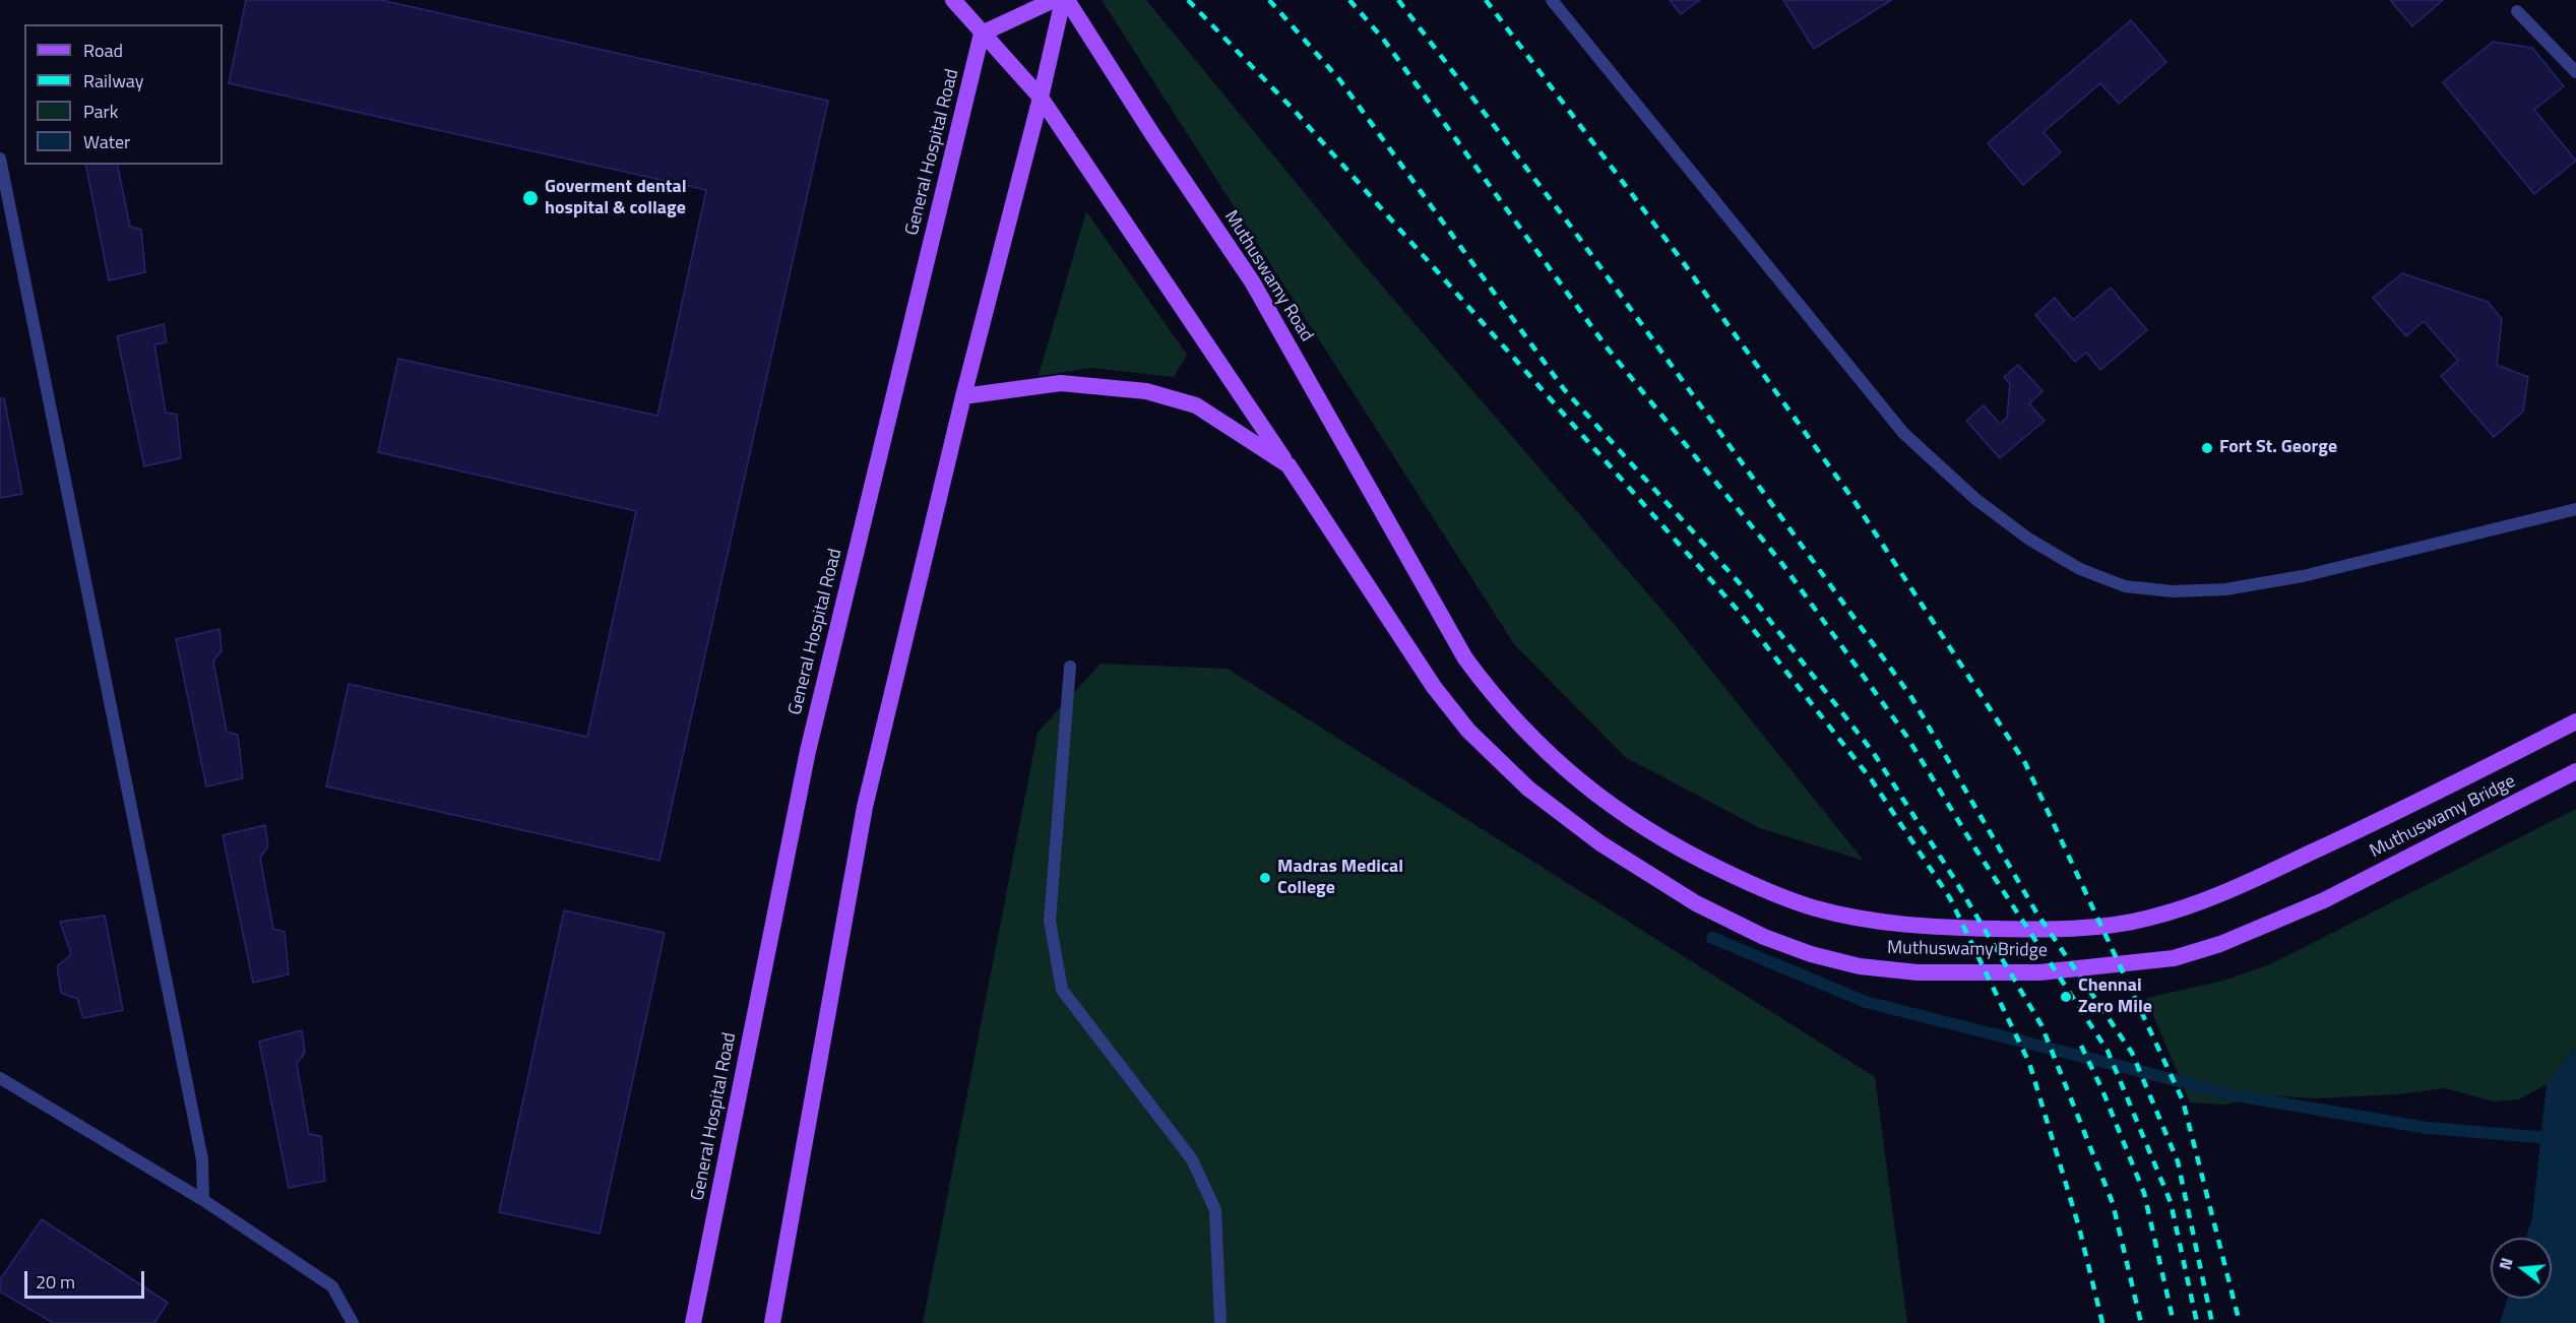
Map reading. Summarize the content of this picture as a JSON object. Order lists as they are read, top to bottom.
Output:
{
  "streets": {
    "main road": ["General Hospital Road", "Muthuswamy Road", "Muthuswamy Bridge"]
  },
  "crossings": [
    ["Muthuswamy Road", "Muthuswamy Bridge"]
  ],
  "places": [
    "Goverment dental hospital & collage",
    "Fort St. George",
    "Madras Medical College",
    "Chennai Zero Mile"
  ],
  "legend": [
    "Road",
    "Railway",
    "Park",
    "Water"
  ],
  "scale_bar": "20 m",
  "north": "left"
}
